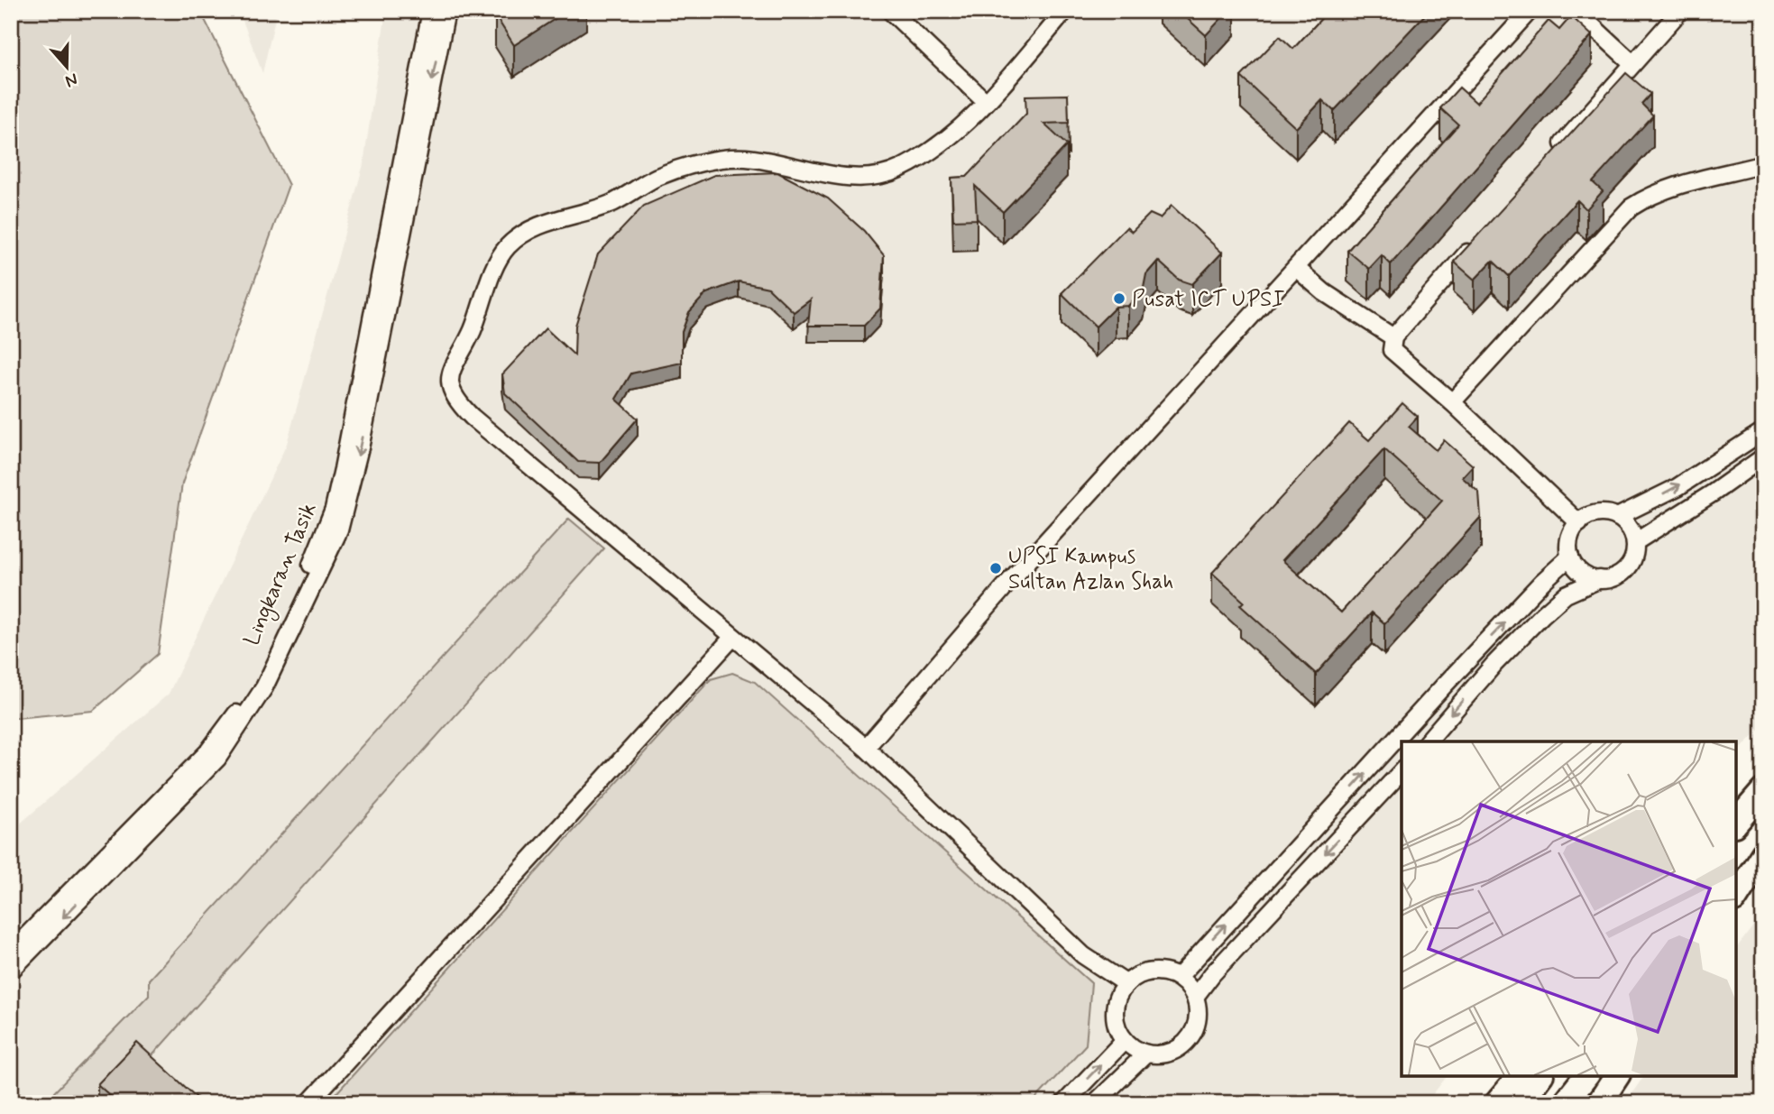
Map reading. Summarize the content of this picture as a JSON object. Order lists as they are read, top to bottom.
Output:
{
  "streets": {
    "street": ["Lingkaran Tasik"]
  },
  "places": ["Pusat ICT UPSI", "UPSI Kampus Sultan Azlan Shah"],
  "north": "bottom"
}
